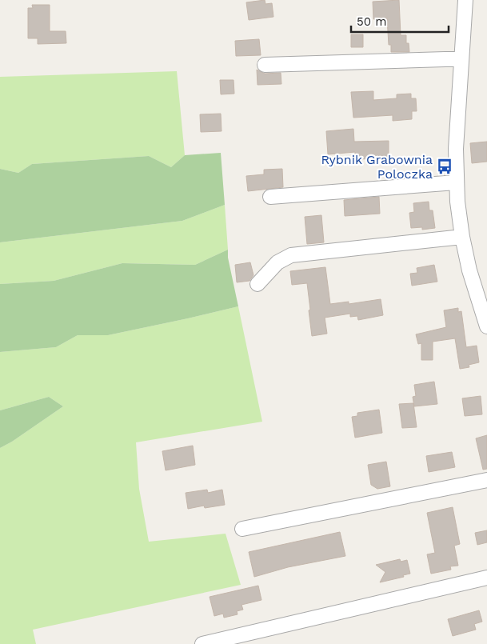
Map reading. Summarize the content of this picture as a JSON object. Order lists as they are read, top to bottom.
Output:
{
  "places": {
    "bus stop": ["Rybnik Grabownia Poloczka"]
  },
  "scale_bar": "50 m"
}
